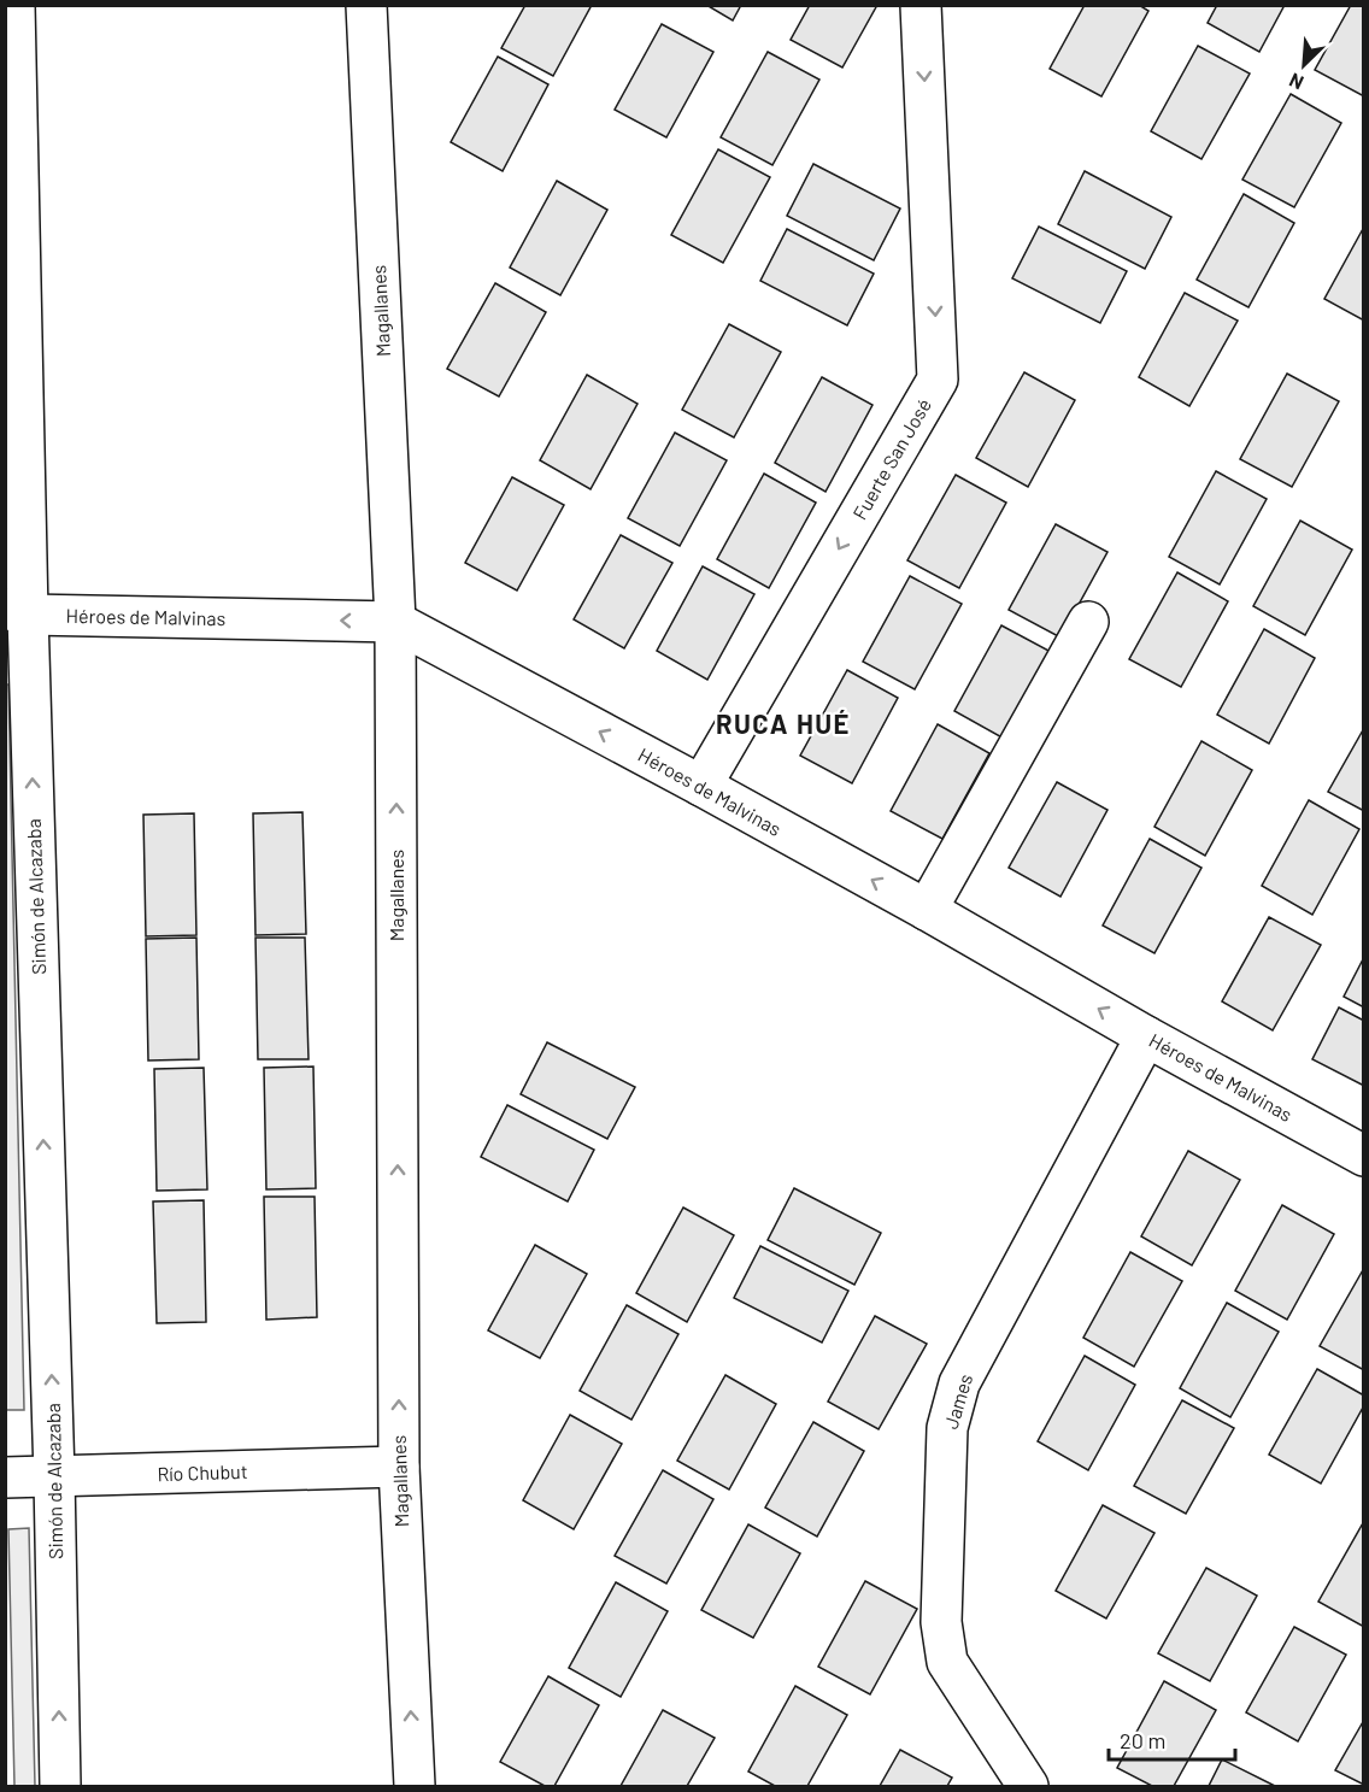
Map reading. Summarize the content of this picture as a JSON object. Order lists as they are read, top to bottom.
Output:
{
  "streets": {
    "street": [
      "Magallanes",
      "Fuerte San José",
      "Héroes de Malvinas",
      "Simón de Alcazaba",
      "James",
      "Río Chubut"
    ]
  },
  "crossings": [
    ["Magallanes", "Héroes de Malvinas"],
    ["Magallanes", "Río Chubut"],
    ["Fuerte San José", "Héroes de Malvinas"],
    ["Héroes de Malvinas", "Simón de Alcazaba"],
    ["Héroes de Malvinas", "James"],
    ["Simón de Alcazaba", "Río Chubut"]
  ],
  "one_way": ["Magallanes", "Héroes de Malvinas", "Simón de Alcazaba"],
  "districts": ["RUCA HUÉ"],
  "scale_bar": "20 m",
  "north": "bottom left"
}
